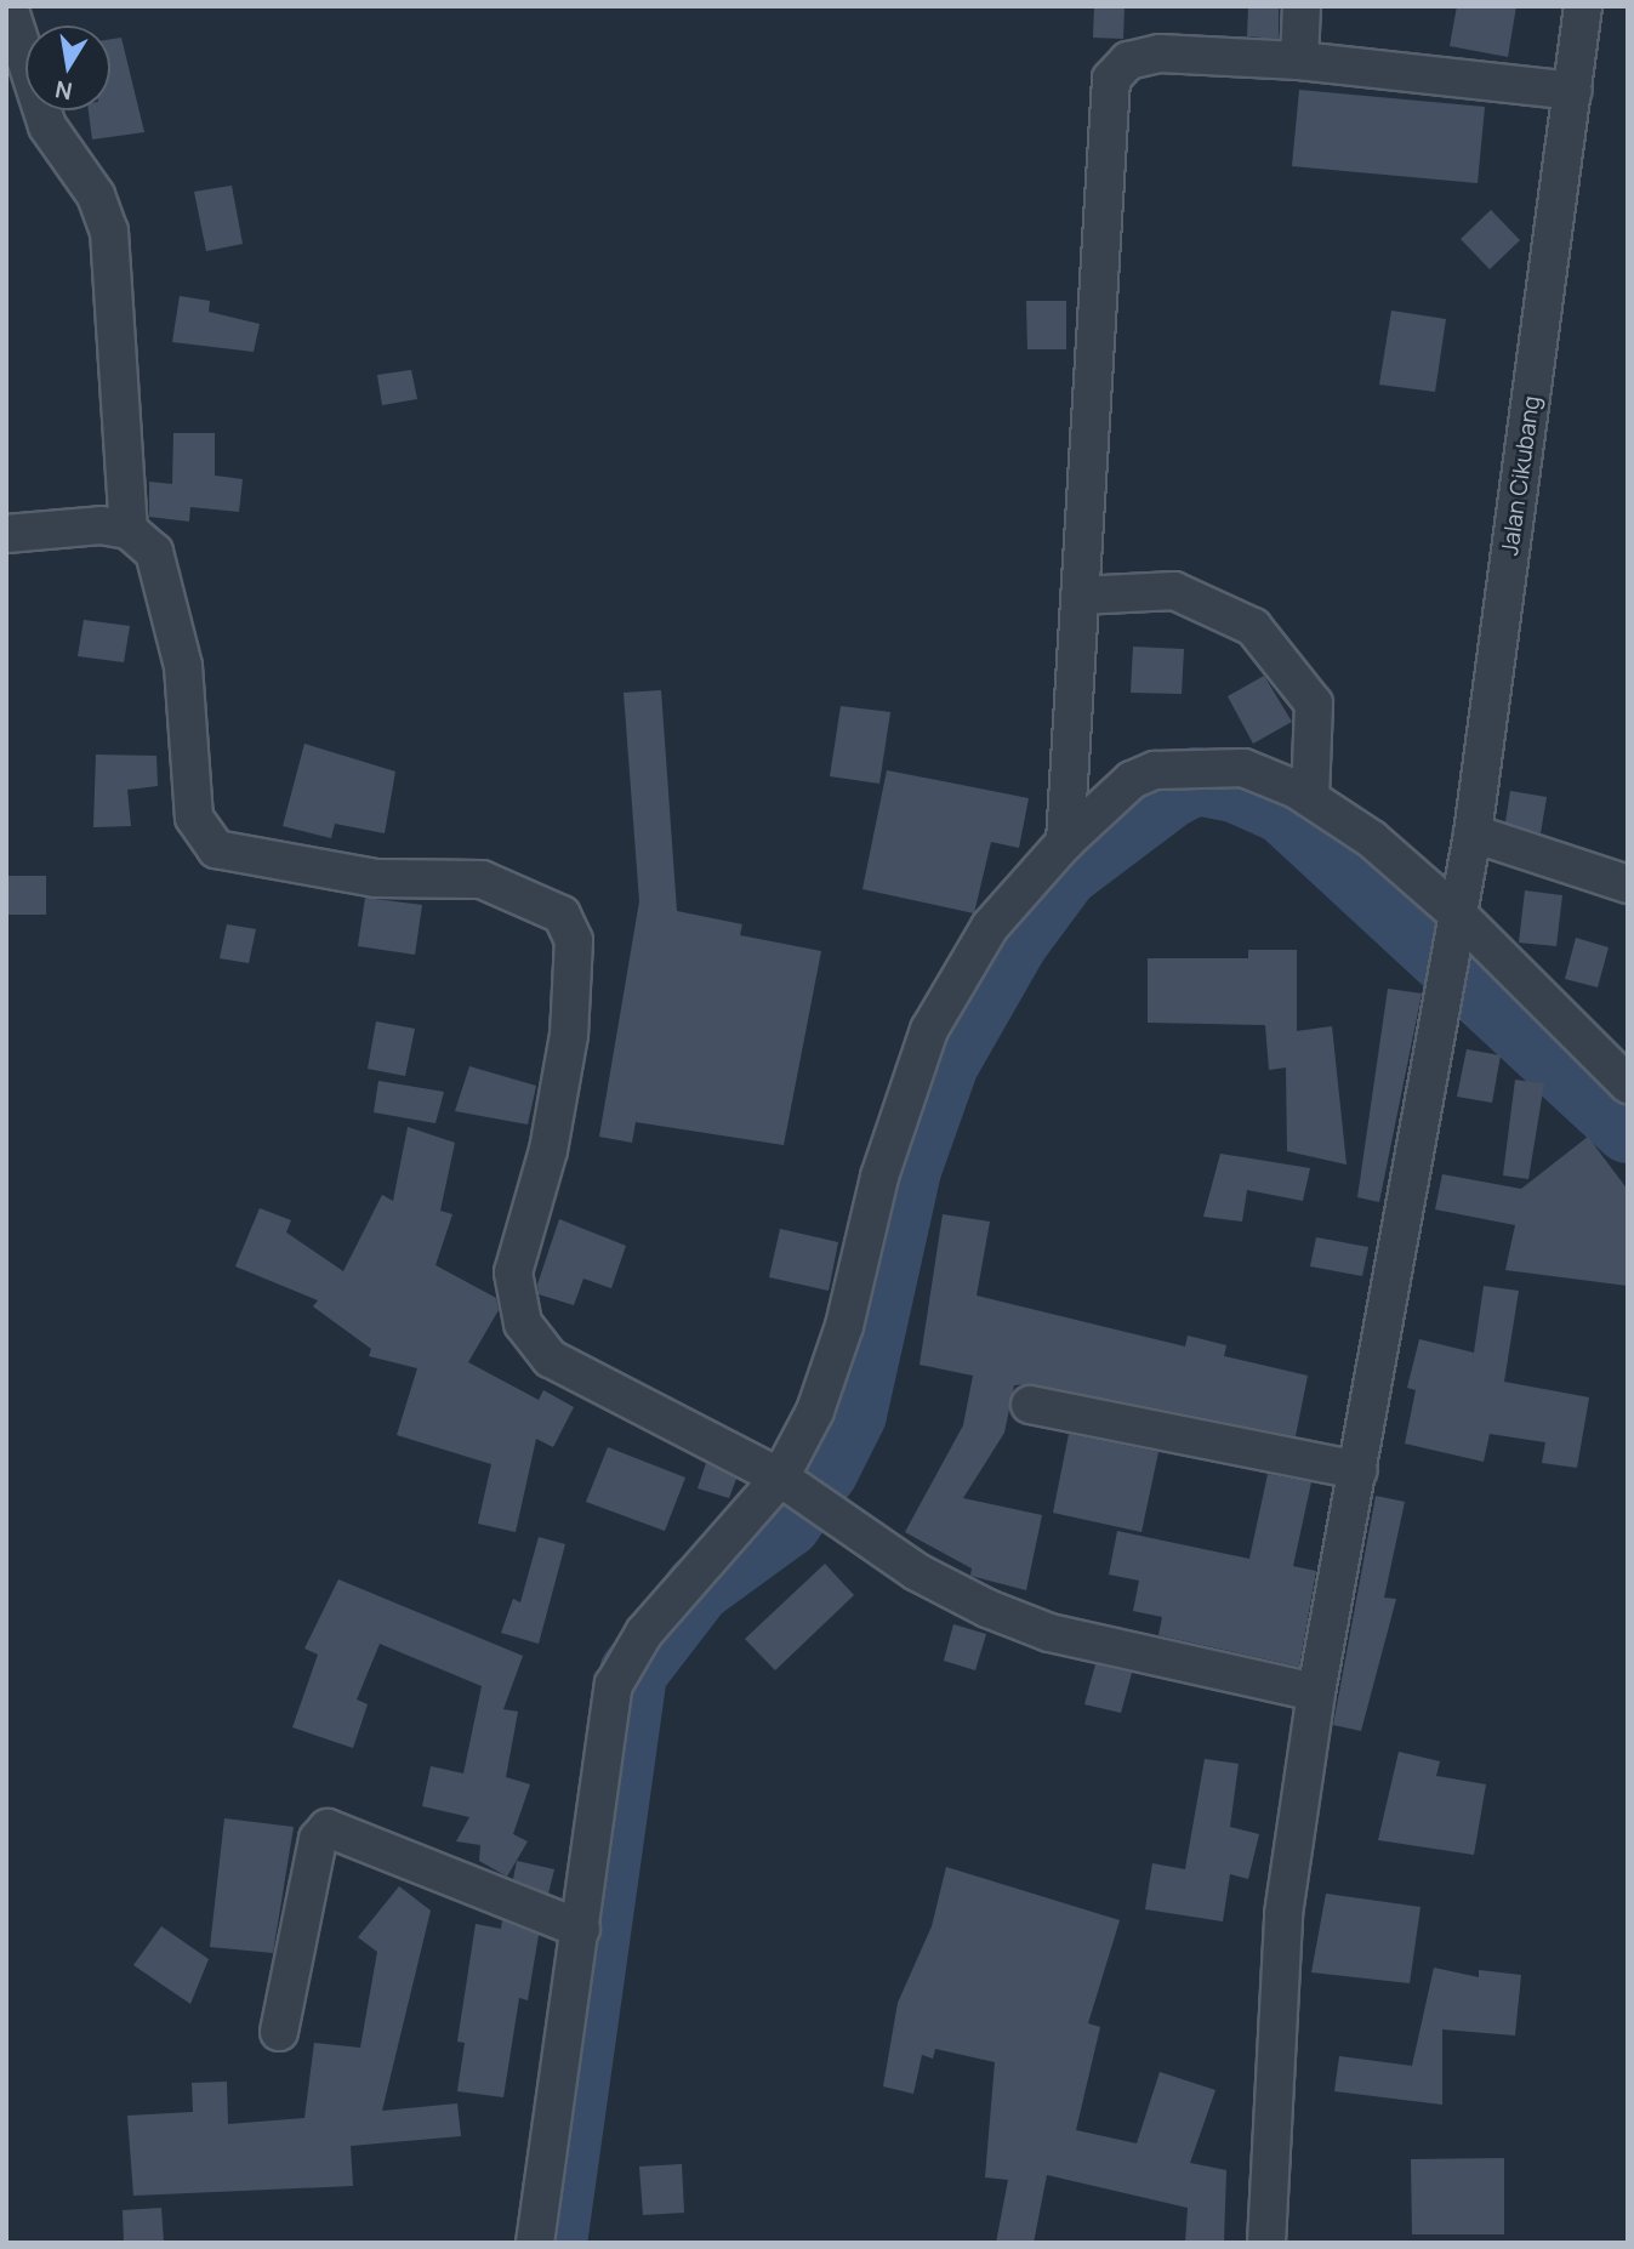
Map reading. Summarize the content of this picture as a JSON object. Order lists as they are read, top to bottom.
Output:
{
  "streets": {
    "street": ["Jalan Cikubang"]
  },
  "north": "bottom"
}
